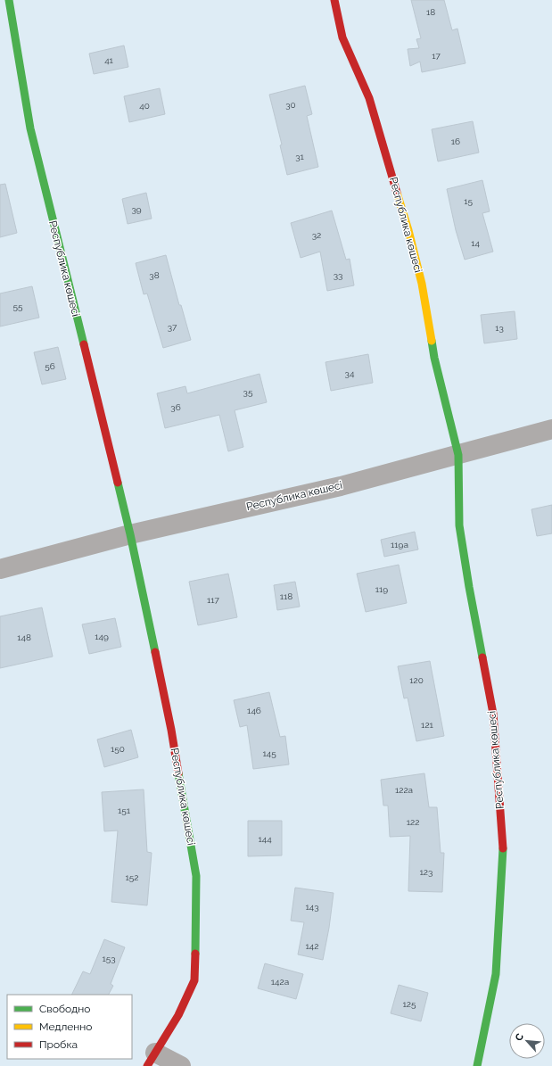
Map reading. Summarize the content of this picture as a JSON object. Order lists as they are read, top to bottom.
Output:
{
  "streets": {
    "street": ["Республика көшесі"]
  },
  "house_numbers": [
    "18",
    "17",
    "41",
    "30",
    "40",
    "16",
    "31",
    "15",
    "39",
    "32",
    "14",
    "38",
    "33",
    "55",
    "37",
    "13",
    "56",
    "34",
    "35",
    "36",
    "119а",
    "119",
    "118",
    "117",
    "149",
    "148",
    "120",
    "146",
    "121",
    "150",
    "145",
    "122а",
    "151",
    "122",
    "144",
    "123",
    "152",
    "143",
    "142",
    "153",
    "142а",
    "125"
  ],
  "legend": ["Свободно", "Медленно", "Пробка"],
  "north": "top left"
}
